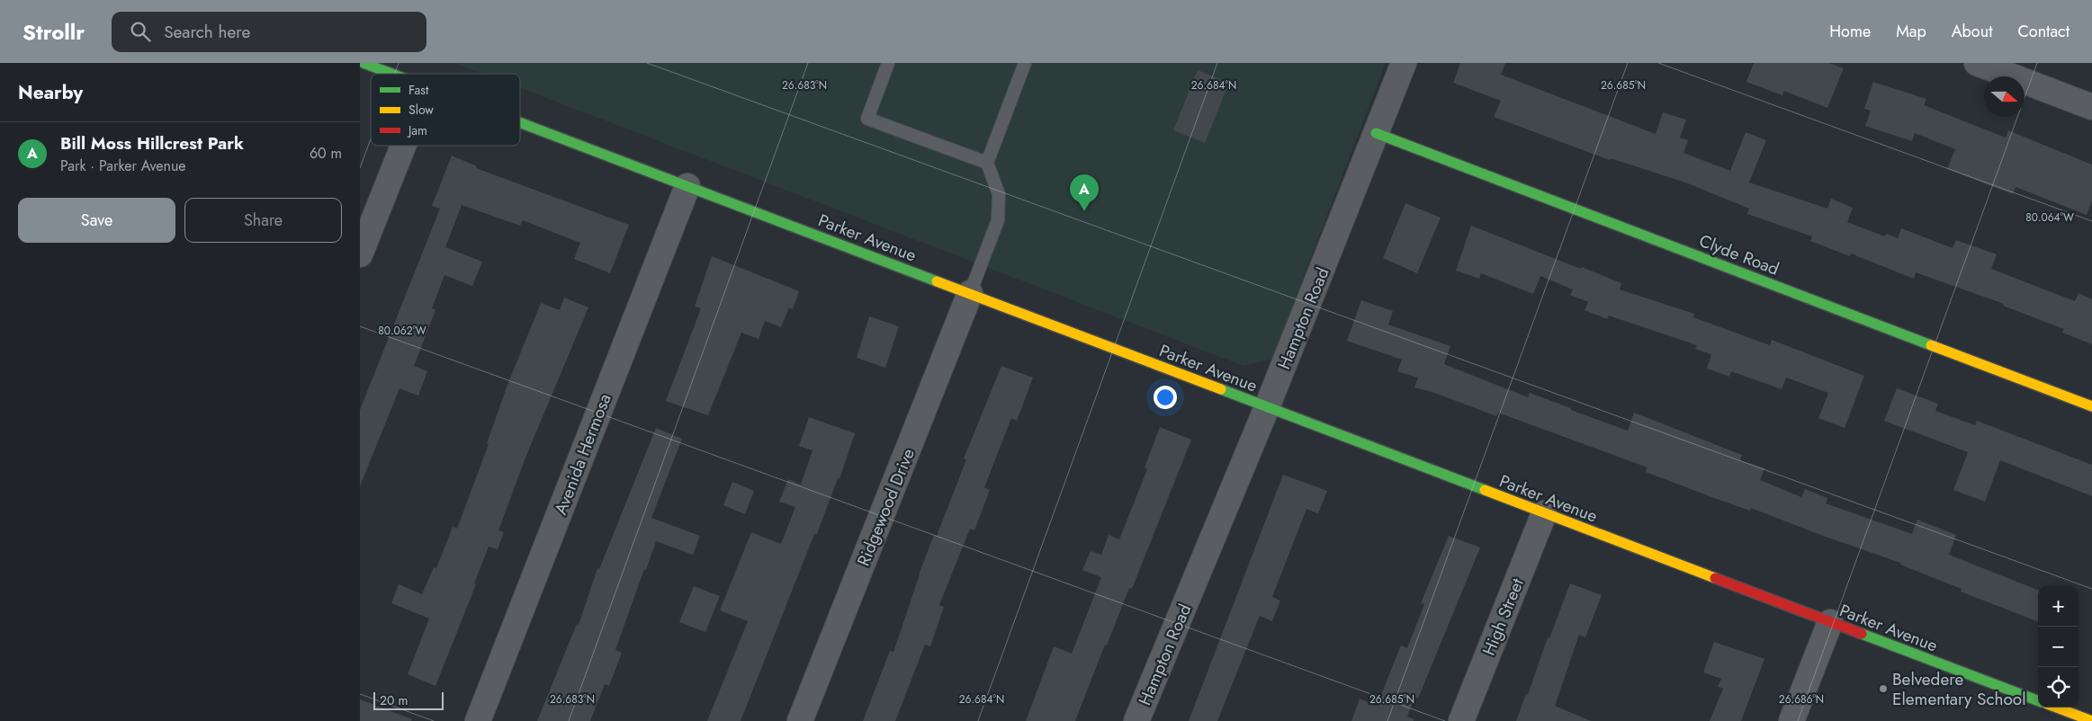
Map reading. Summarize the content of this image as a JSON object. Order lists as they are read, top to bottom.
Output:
{
  "streets": {
    "street": [
      "Parker Avenue",
      "Clyde Road",
      "Hampton Road",
      "Avenida Hermosa",
      "Ridgewood Drive",
      "High Street"
    ]
  },
  "crossings": [
    ["Parker Avenue", "Hampton Road"],
    ["Parker Avenue", "Avenida Hermosa"],
    ["Parker Avenue", "Ridgewood Drive"],
    ["Parker Avenue", "High Street"],
    ["Clyde Road", "Hampton Road"]
  ],
  "places": ["Belvedere Elementary School"],
  "legend": ["Fast", "Slow", "Jam"],
  "scale_bar": "20 m",
  "north": "right",
  "page": {
    "header": "Strollr",
    "search": "Search here",
    "nav": [
      "Home",
      "Map",
      "About",
      "Contact"
    ],
    "heading": "Nearby",
    "list": [
      {
        "mark": "A",
        "name": "Bill Moss Hillcrest Park",
        "note": "Park · Parker Avenue",
        "value": "60 m"
      }
    ],
    "pins": "A",
    "buttons": ["Save", "Share"],
    "map_buttons": ["+", "−"],
    "scale": "20 m"
  },
  "coordinates": [
    "26.683°N",
    "26.684°N",
    "26.685°N",
    "80.064°W",
    "80.062°W",
    "26.686°N"
  ]
}
